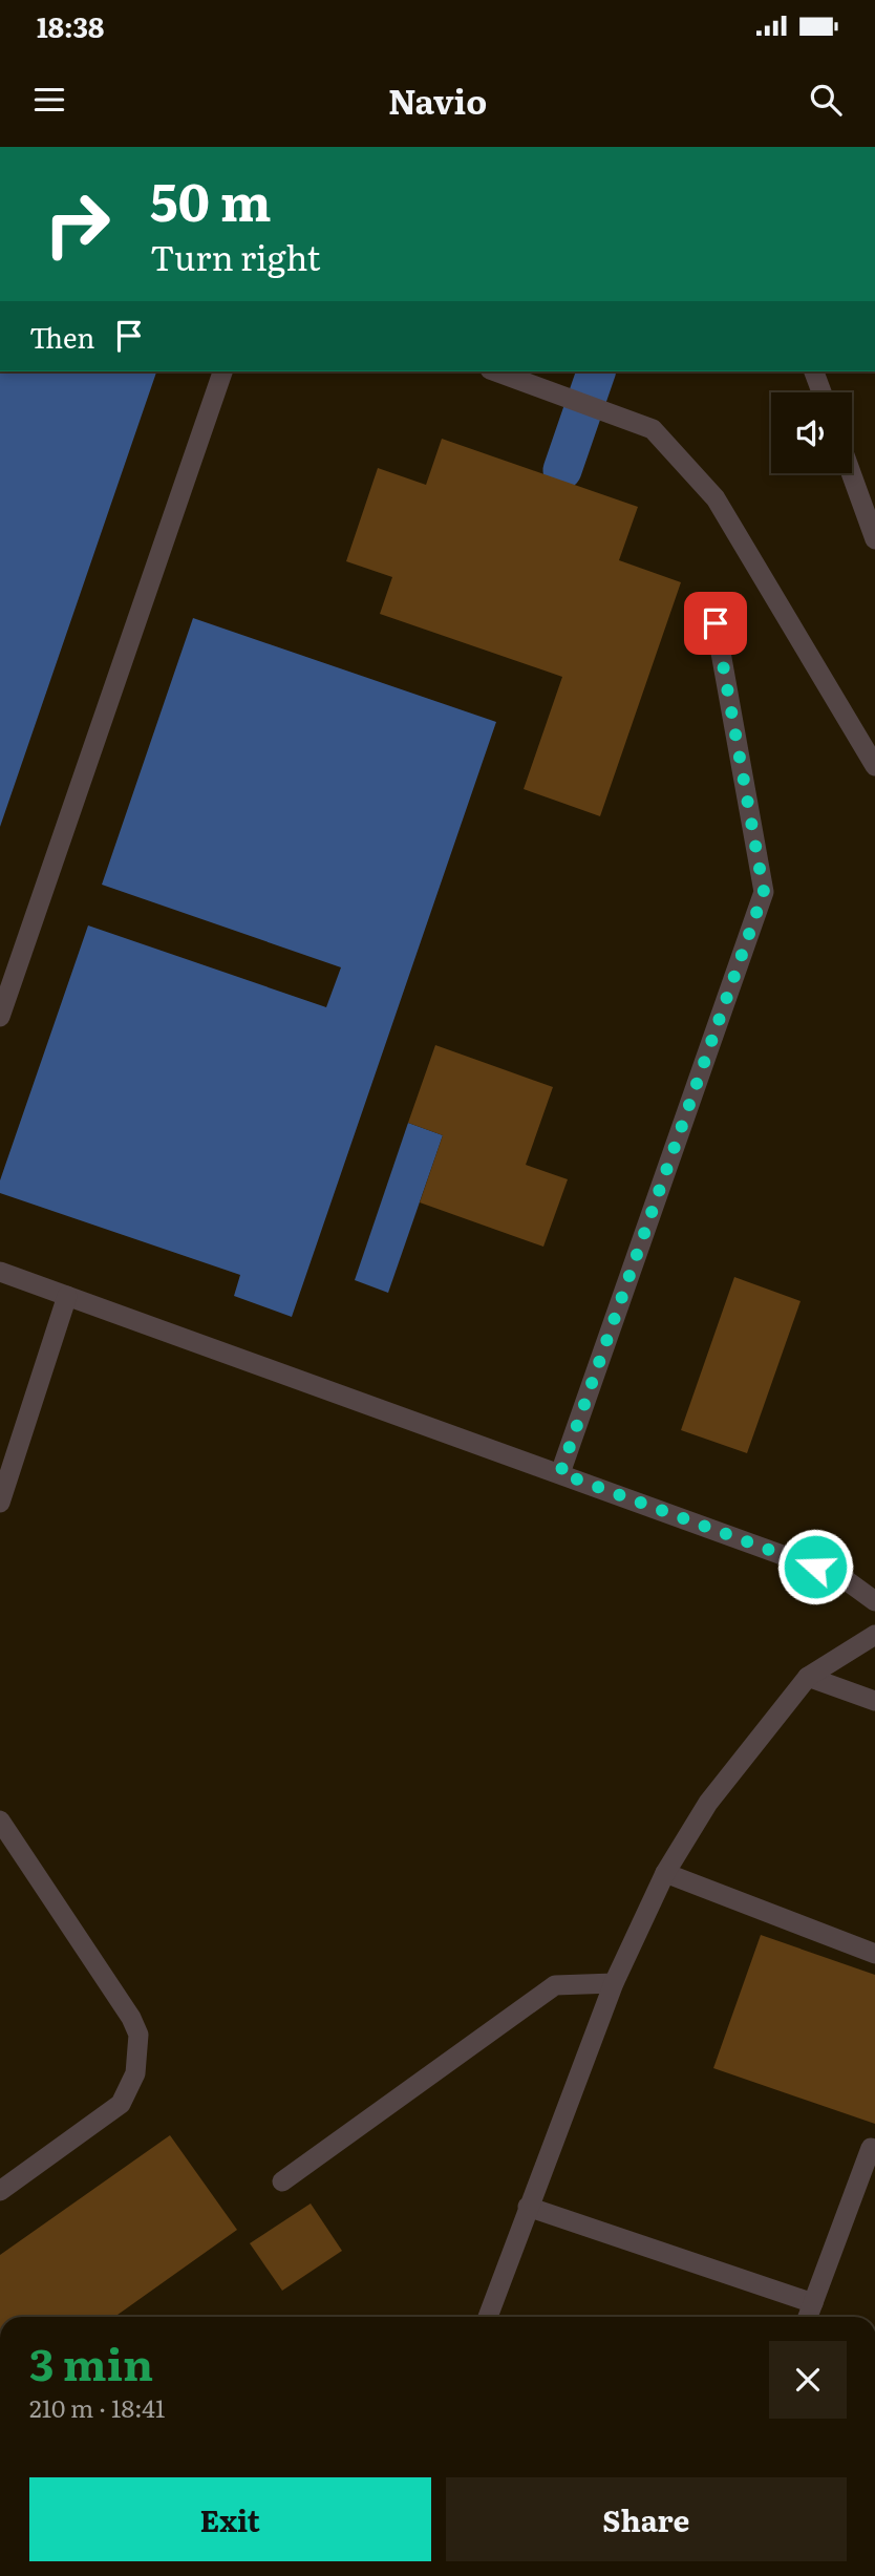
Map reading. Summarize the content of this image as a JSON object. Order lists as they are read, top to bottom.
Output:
{
  "page": {
    "status": "18:38",
    "header": "Navio",
    "turn": ["50 m", "Turn right"],
    "then": "Then",
    "heading": ["3 min", "210 m · 18:41"],
    "buttons": ["Exit", "Share"]
  }
}
